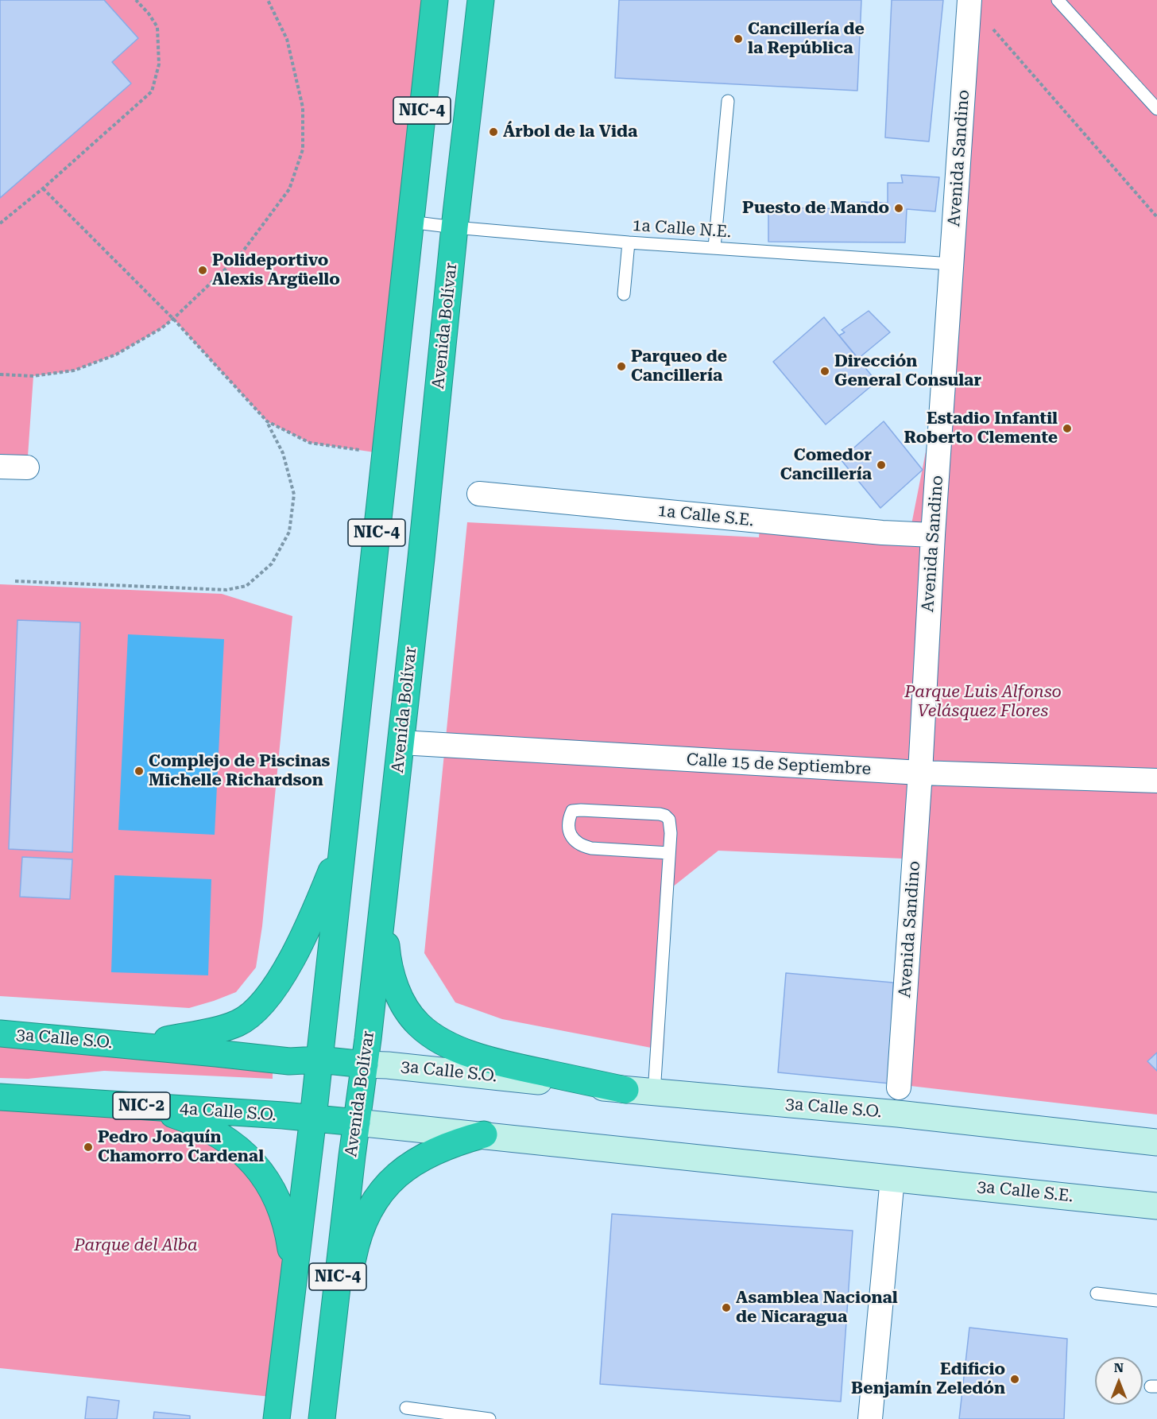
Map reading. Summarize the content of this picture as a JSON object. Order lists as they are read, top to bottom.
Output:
{
  "streets": {
    "highway": [
      "NIC-4",
      "Avenida Bolívar",
      "3a Calle S.O.",
      "NIC-2",
      "4a Calle S.O."
    ],
    "street": [
      "Avenida Sandino",
      "1a Calle S.E.",
      "Calle 15 de Septiembre",
      "3a Calle S.E."
    ],
    "lane": ["1a Calle N.E."]
  },
  "crossings": [
    ["NIC-4", "1a Calle N.E."],
    ["NIC-4", "3a Calle S.O."],
    ["NIC-4", "NIC-2"],
    ["NIC-4", "4a Calle S.O."],
    ["Avenida Sandino", "1a Calle N.E."],
    ["Avenida Sandino", "1a Calle S.E."],
    ["Avenida Sandino", "Calle 15 de Septiembre"],
    ["Avenida Sandino", "3a Calle S.O."],
    ["1a Calle N.E.", "Avenida Bolívar"],
    ["Avenida Bolívar", "Calle 15 de Septiembre"],
    ["Avenida Bolívar", "3a Calle S.O."],
    ["Avenida Bolívar", "NIC-2"],
    ["NIC-2", "4a Calle S.O."]
  ],
  "parks": ["Parque Luis Alfonso Velásquez Flores", "Parque del Alba"],
  "places": [
    "Cancillería de la República",
    "Árbol de la Vida",
    "Puesto de Mando",
    "Polideportivo Alexis Argüello",
    "Parqueo de Cancillería",
    "Dirección General Consular",
    "Estadio Infantil Roberto Clemente",
    "Comedor Cancillería",
    "Complejo de Piscinas Michelle Richardson",
    "Pedro Joaquín Chamorro Cardenal",
    "Asamblea Nacional de Nicaragua",
    "Edificio Benjamín Zeledón"
  ],
  "north": "top"
}
